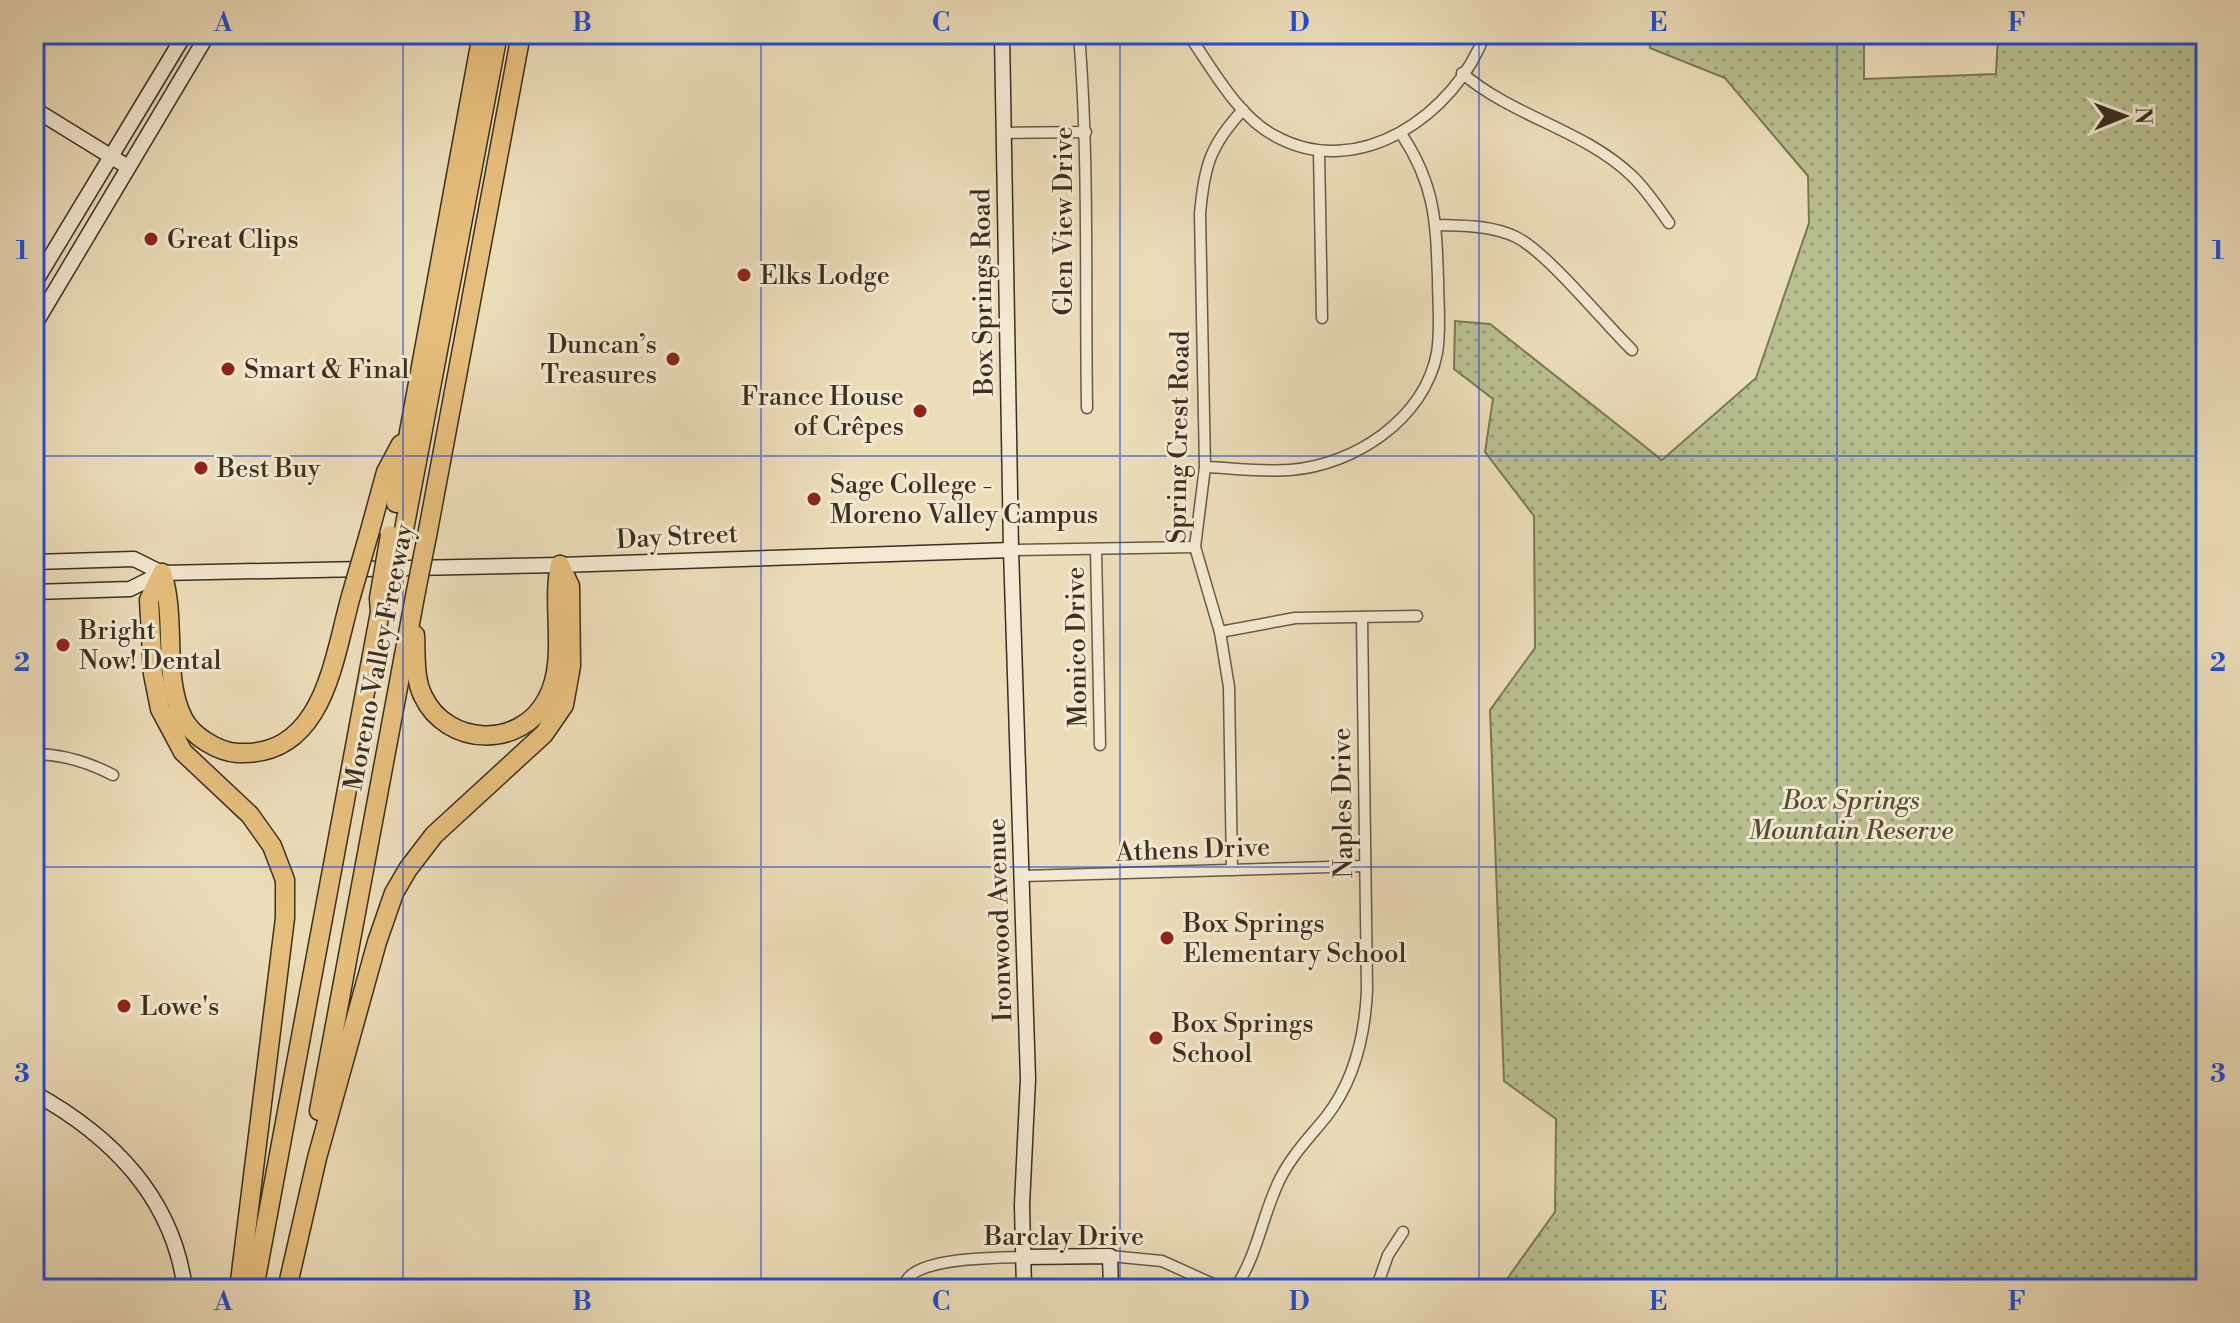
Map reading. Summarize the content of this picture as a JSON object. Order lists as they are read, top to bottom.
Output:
{
  "streets": {
    "highway": ["Moreno Valley Freeway"],
    "main road": [
      "Box Springs Road",
      "Day Street",
      "Ironwood Avenue",
      "Barclay Drive"
    ],
    "street": [
      "Glen View Drive",
      "Spring Crest Road",
      "Monico Drive",
      "Naples Drive",
      "Athens Drive"
    ]
  },
  "crossings": [
    ["Box Springs Road", "Day Street"],
    ["Box Springs Road", "Ironwood Avenue"],
    ["Spring Crest Road", "Day Street"],
    ["Spring Crest Road", "Athens Drive"],
    ["Day Street", "Monico Drive"],
    ["Day Street", "Ironwood Avenue"],
    ["Naples Drive", "Athens Drive"],
    ["Athens Drive", "Ironwood Avenue"],
    ["Ironwood Avenue", "Barclay Drive"]
  ],
  "parks": ["Box Springs Mountain Reserve"],
  "places": [
    "Great Clips",
    "Elks Lodge",
    "Duncan’s Treasures",
    "Smart & Final",
    "France House of Crêpes",
    "Best Buy",
    "Sage College - Moreno Valley Campus",
    "Bright Now! Dental",
    "Box Springs Elementary School",
    "Lowe's",
    "Box Springs School"
  ],
  "north": "right",
  "grid": {
    "columns": [
      "A",
      "B",
      "C",
      "D",
      "E",
      "F"
    ],
    "rows": ["1", "2", "3"]
  }
}
